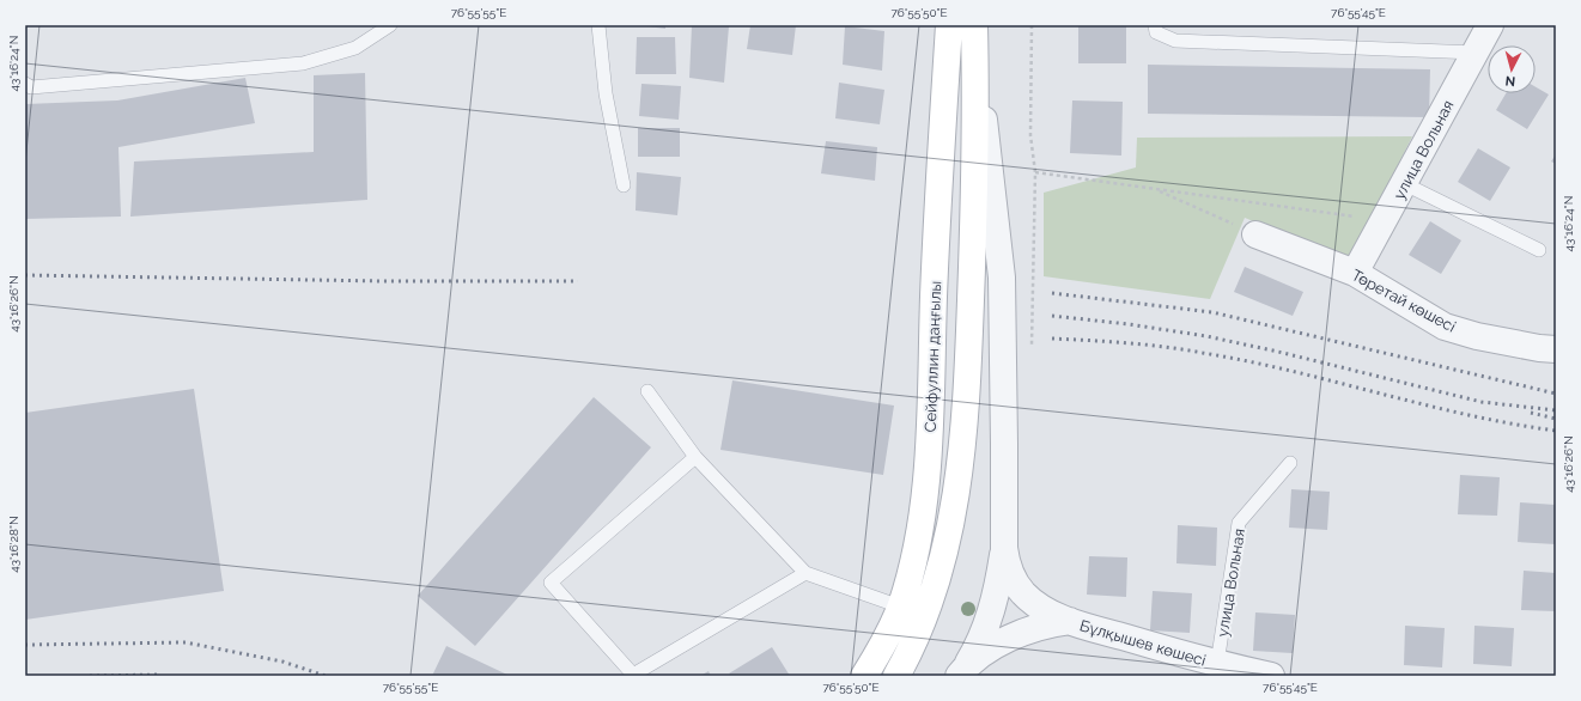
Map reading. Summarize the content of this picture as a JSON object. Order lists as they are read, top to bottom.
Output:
{
  "streets": {
    "main road": ["Сейфуллин даңғылы"],
    "street": ["улица Вольная", "Төретай көшесі", "Бұлқышев көшесі"]
  },
  "crossings": [
    ["улица Вольная", "Төретай көшесі"],
    ["улица Вольная", "Бұлқышев көшесі"]
  ],
  "north": "bottom",
  "coordinates": [
    "76°55'55\"E",
    "76°55'50\"E",
    "76°55'45\"E",
    "43°16'24\"N",
    "43°16'26\"N",
    "43°16'28\"N"
  ]
}
